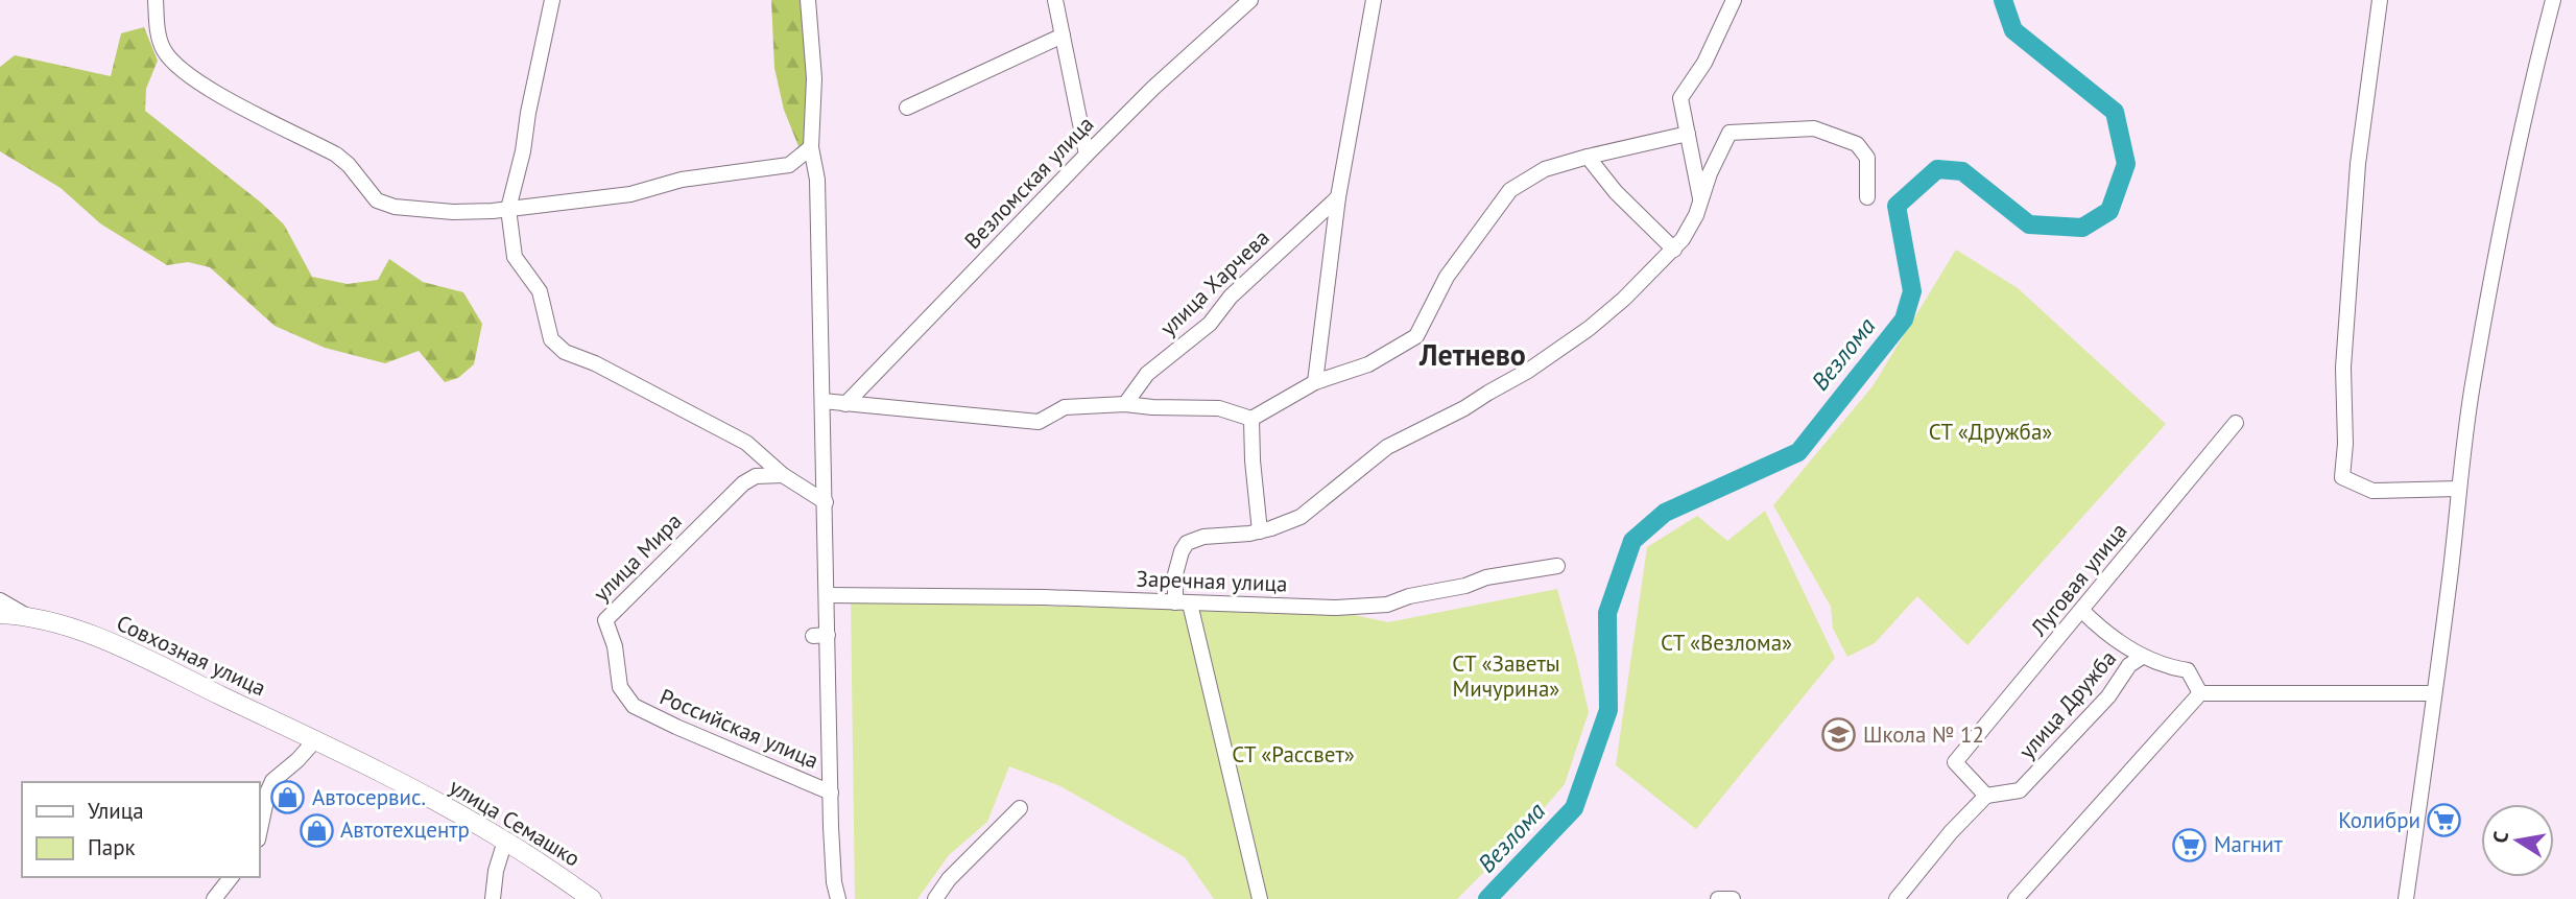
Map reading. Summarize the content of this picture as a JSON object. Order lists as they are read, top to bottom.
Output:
{
  "streets": {
    "main road": ["Совхозная улица", "улица Семашко"],
    "street": [
      "Везломская улица",
      "улица Харчева",
      "улица Мира",
      "Луговая улица",
      "Заречная улица",
      "улица Дружба",
      "Российская улица"
    ]
  },
  "crossings": [
    ["улица Мира", "Российская улица"],
    ["Луговая улица", "улица Дружба"],
    ["Совхозная улица", "улица Семашко"]
  ],
  "districts": ["Летнево"],
  "water": ["Везлома"],
  "parks": [
    "СТ «Дружба»",
    "СТ «Везлома»",
    "СТ «Заветы Мичурина»",
    "СТ «Рассвет»"
  ],
  "places": {
    "school or university": ["Школа № 12"],
    "shop": ["Автосервис.", "Автотехцентр"],
    "supermarket": ["Колибри", "Магнит"]
  },
  "legend": ["Улица", "Парк"],
  "north": "left"
}
